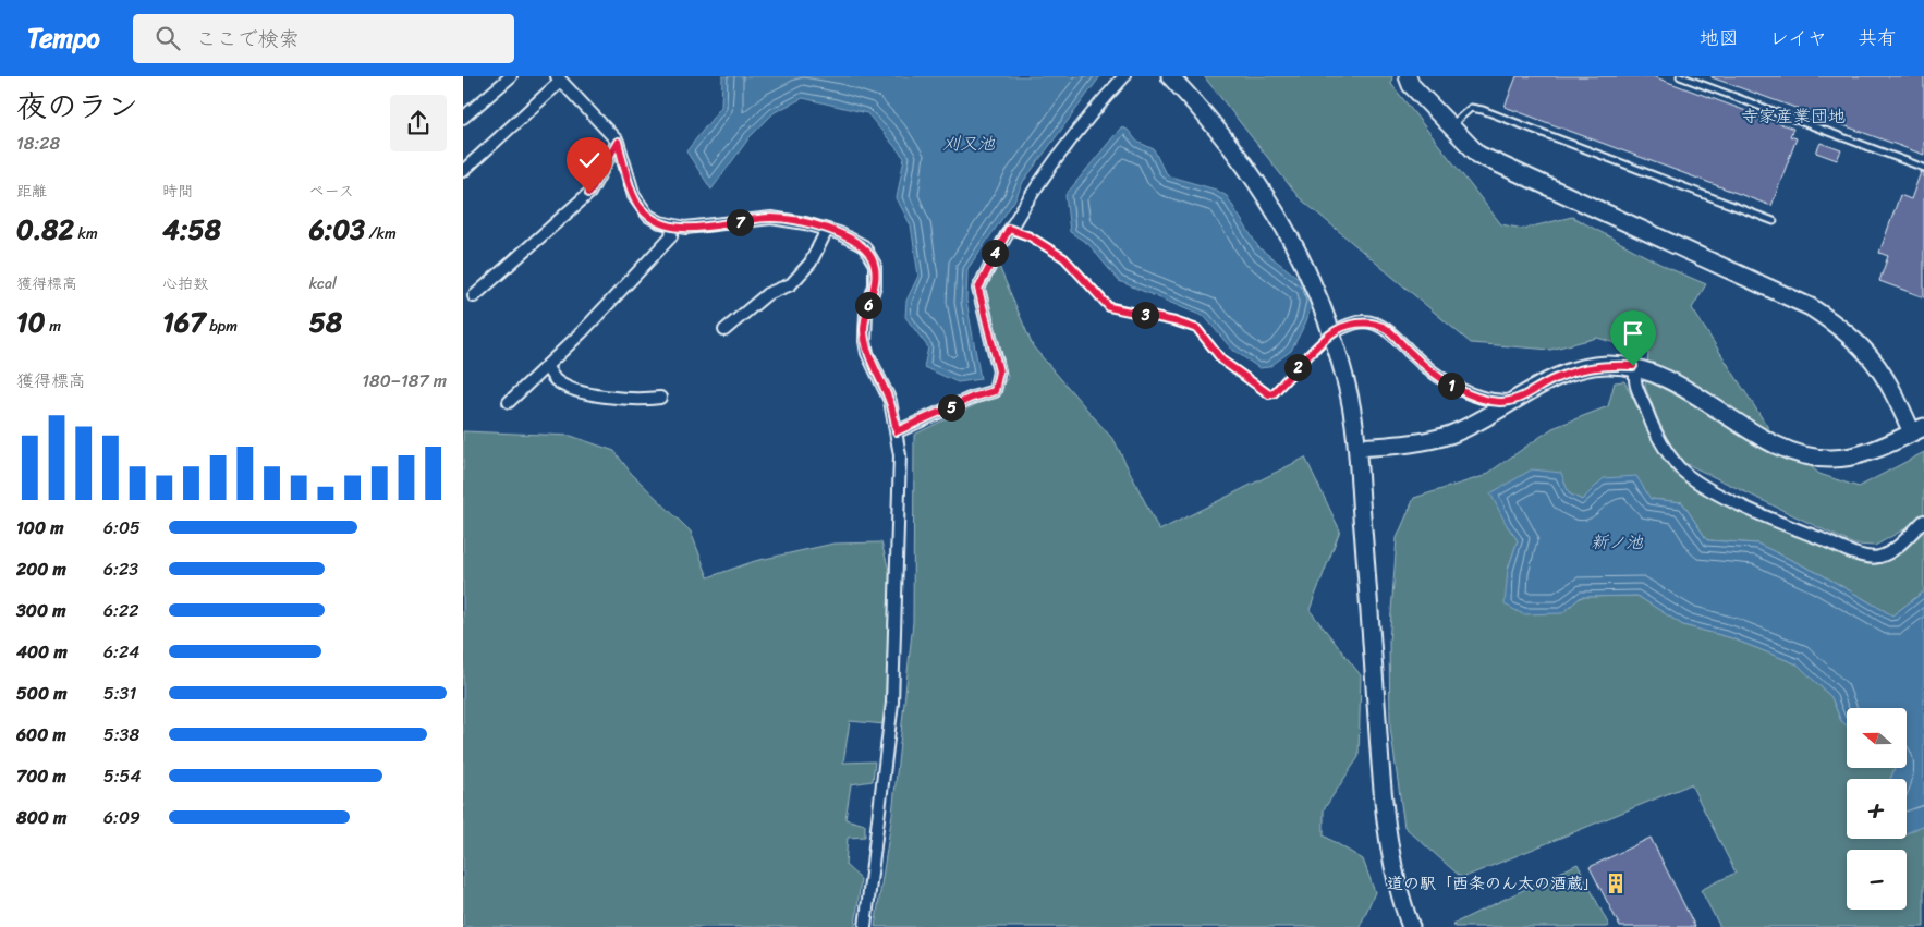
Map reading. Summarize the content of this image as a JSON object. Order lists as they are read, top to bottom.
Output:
{
  "districts": ["寺家産業団地"],
  "water": ["刈又池", "新ノ池"],
  "places": {
    "building": ["道の駅「西条のん太の酒蔵」"]
  },
  "north": "left",
  "page": {
    "header": "Tempo",
    "search": "ここで検索",
    "nav": ["地図", "レイヤ", "共有"],
    "heading": ["夜のラン", "18:28"],
    "stats": [
      ["距離", "0.82 km"],
      ["時間", "4:58"],
      ["ペース", "6:03 /km"],
      ["獲得標高", "10 m"],
      ["心拍数", "167 bpm"],
      ["kcal", "58"]
    ],
    "pins": [
      "7",
      "4",
      "6",
      "3",
      "2",
      "1",
      "5"
    ],
    "chart": ["獲得標高", "180–187 m"],
    "list": [
      {
        "name": "100 m",
        "note": "6:05"
      },
      {
        "name": "200 m",
        "note": "6:23"
      },
      {
        "name": "300 m",
        "note": "6:22"
      },
      {
        "name": "400 m",
        "note": "6:24"
      },
      {
        "name": "500 m",
        "note": "5:31"
      },
      {
        "name": "600 m",
        "note": "5:38"
      },
      {
        "name": "700 m",
        "note": "5:54"
      },
      {
        "name": "800 m",
        "note": "6:09"
      }
    ],
    "map_buttons": ["+", "−"]
  }
}
